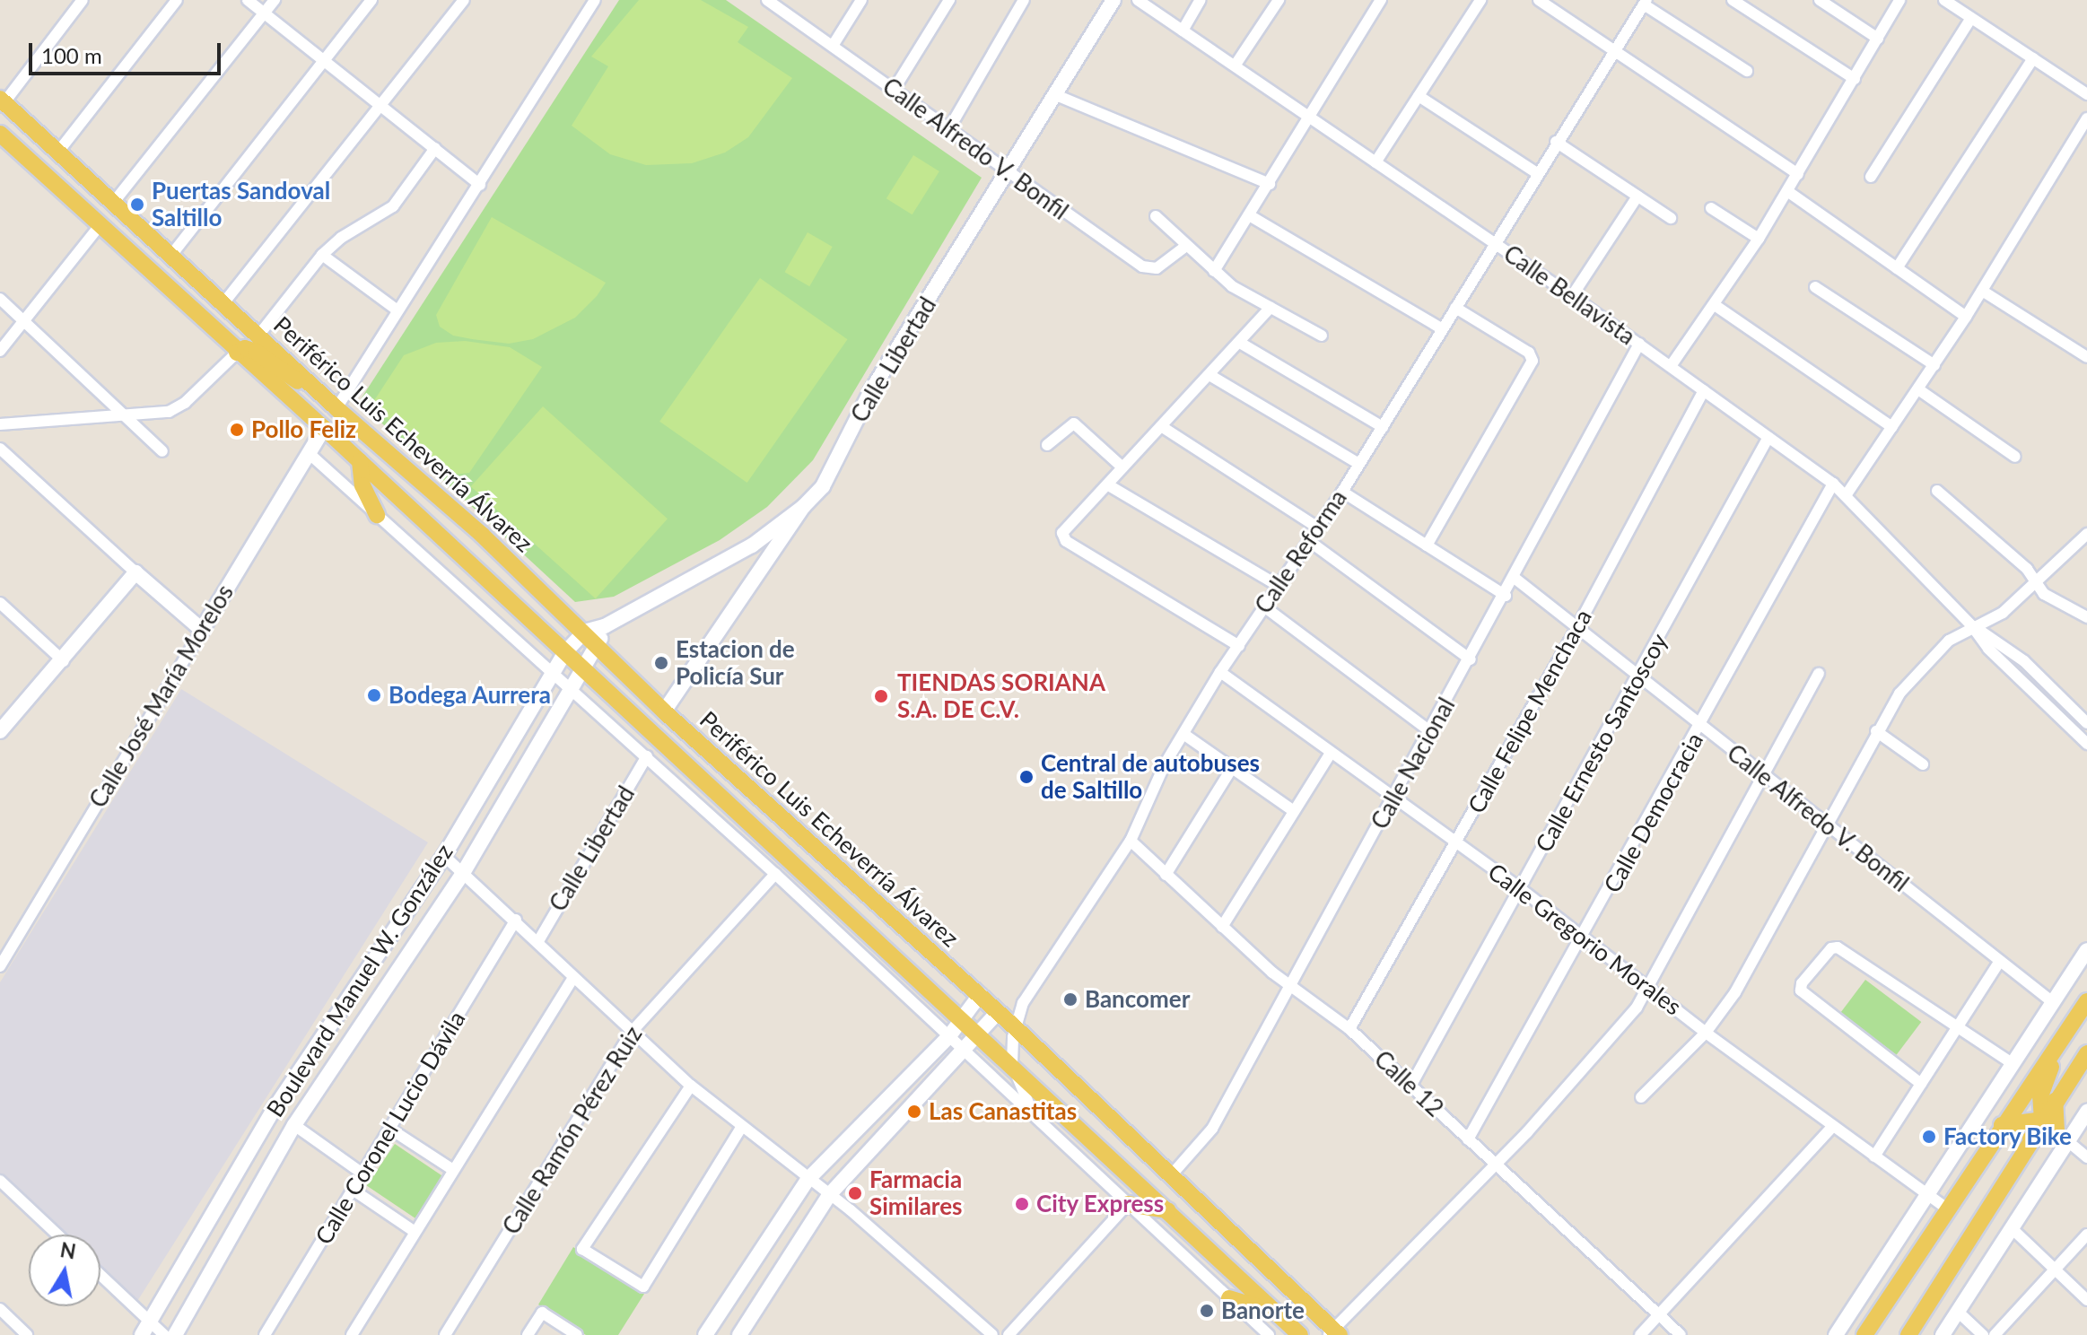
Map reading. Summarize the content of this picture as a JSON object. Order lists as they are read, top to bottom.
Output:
{
  "streets": {
    "main road": ["Periférico Luis Echeverría Álvarez"],
    "street": [
      "Calle Alfredo V. Bonfil",
      "Calle Bellavista",
      "Calle Libertad",
      "Calle Reforma",
      "Calle José María Morelos",
      "Calle Felipe Menchaca",
      "Calle Ernesto Santoscoy",
      "Calle Nacional",
      "Calle Democracia",
      "Calle Gregorio Morales",
      "Boulevard Manuel W. González",
      "Calle 12",
      "Calle Coronel Lucio Dávila",
      "Calle Ramón Pérez Ruiz"
    ]
  },
  "crossings": [
    ["Calle Alfredo V. Bonfil", "Calle Libertad"],
    ["Calle Alfredo V. Bonfil", "Calle Felipe Menchaca"],
    ["Calle Alfredo V. Bonfil", "Calle Ernesto Santoscoy"],
    ["Calle Alfredo V. Bonfil", "Calle Nacional"],
    ["Calle Alfredo V. Bonfil", "Calle Democracia"],
    ["Calle Bellavista", "Calle Reforma"],
    ["Calle Bellavista", "Calle Felipe Menchaca"],
    ["Calle Bellavista", "Calle Ernesto Santoscoy"],
    ["Calle Bellavista", "Calle Nacional"],
    ["Calle Bellavista", "Calle Democracia"],
    ["Calle Libertad", "Periférico Luis Echeverría Álvarez"],
    ["Periférico Luis Echeverría Álvarez", "Calle Reforma"],
    ["Periférico Luis Echeverría Álvarez", "Calle José María Morelos"],
    ["Periférico Luis Echeverría Álvarez", "Calle Nacional"],
    ["Periférico Luis Echeverría Álvarez", "Boulevard Manuel W. González"],
    ["Calle Reforma", "Calle Gregorio Morales"],
    ["Calle Reforma", "Calle 12"],
    ["Calle Felipe Menchaca", "Calle Gregorio Morales"],
    ["Calle Felipe Menchaca", "Calle 12"],
    ["Calle Ernesto Santoscoy", "Calle Gregorio Morales"],
    ["Calle Ernesto Santoscoy", "Calle 12"],
    ["Calle Nacional", "Calle Gregorio Morales"],
    ["Calle Nacional", "Calle 12"],
    ["Calle Democracia", "Calle Gregorio Morales"],
    ["Calle Democracia", "Calle 12"]
  ],
  "places": [
    "Puertas Sandoval Saltillo",
    "Pollo Feliz",
    "Estacion de Policía Sur",
    "Bodega Aurrera",
    "TIENDAS SORIANA S.A. DE C.V.",
    "Central de autobuses de Saltillo",
    "Bancomer",
    "Las Canastitas",
    "Factory Bike",
    "Farmacia Similares",
    "City Express",
    "Banorte"
  ],
  "scale_bar": "100 m",
  "north": "top"
}
